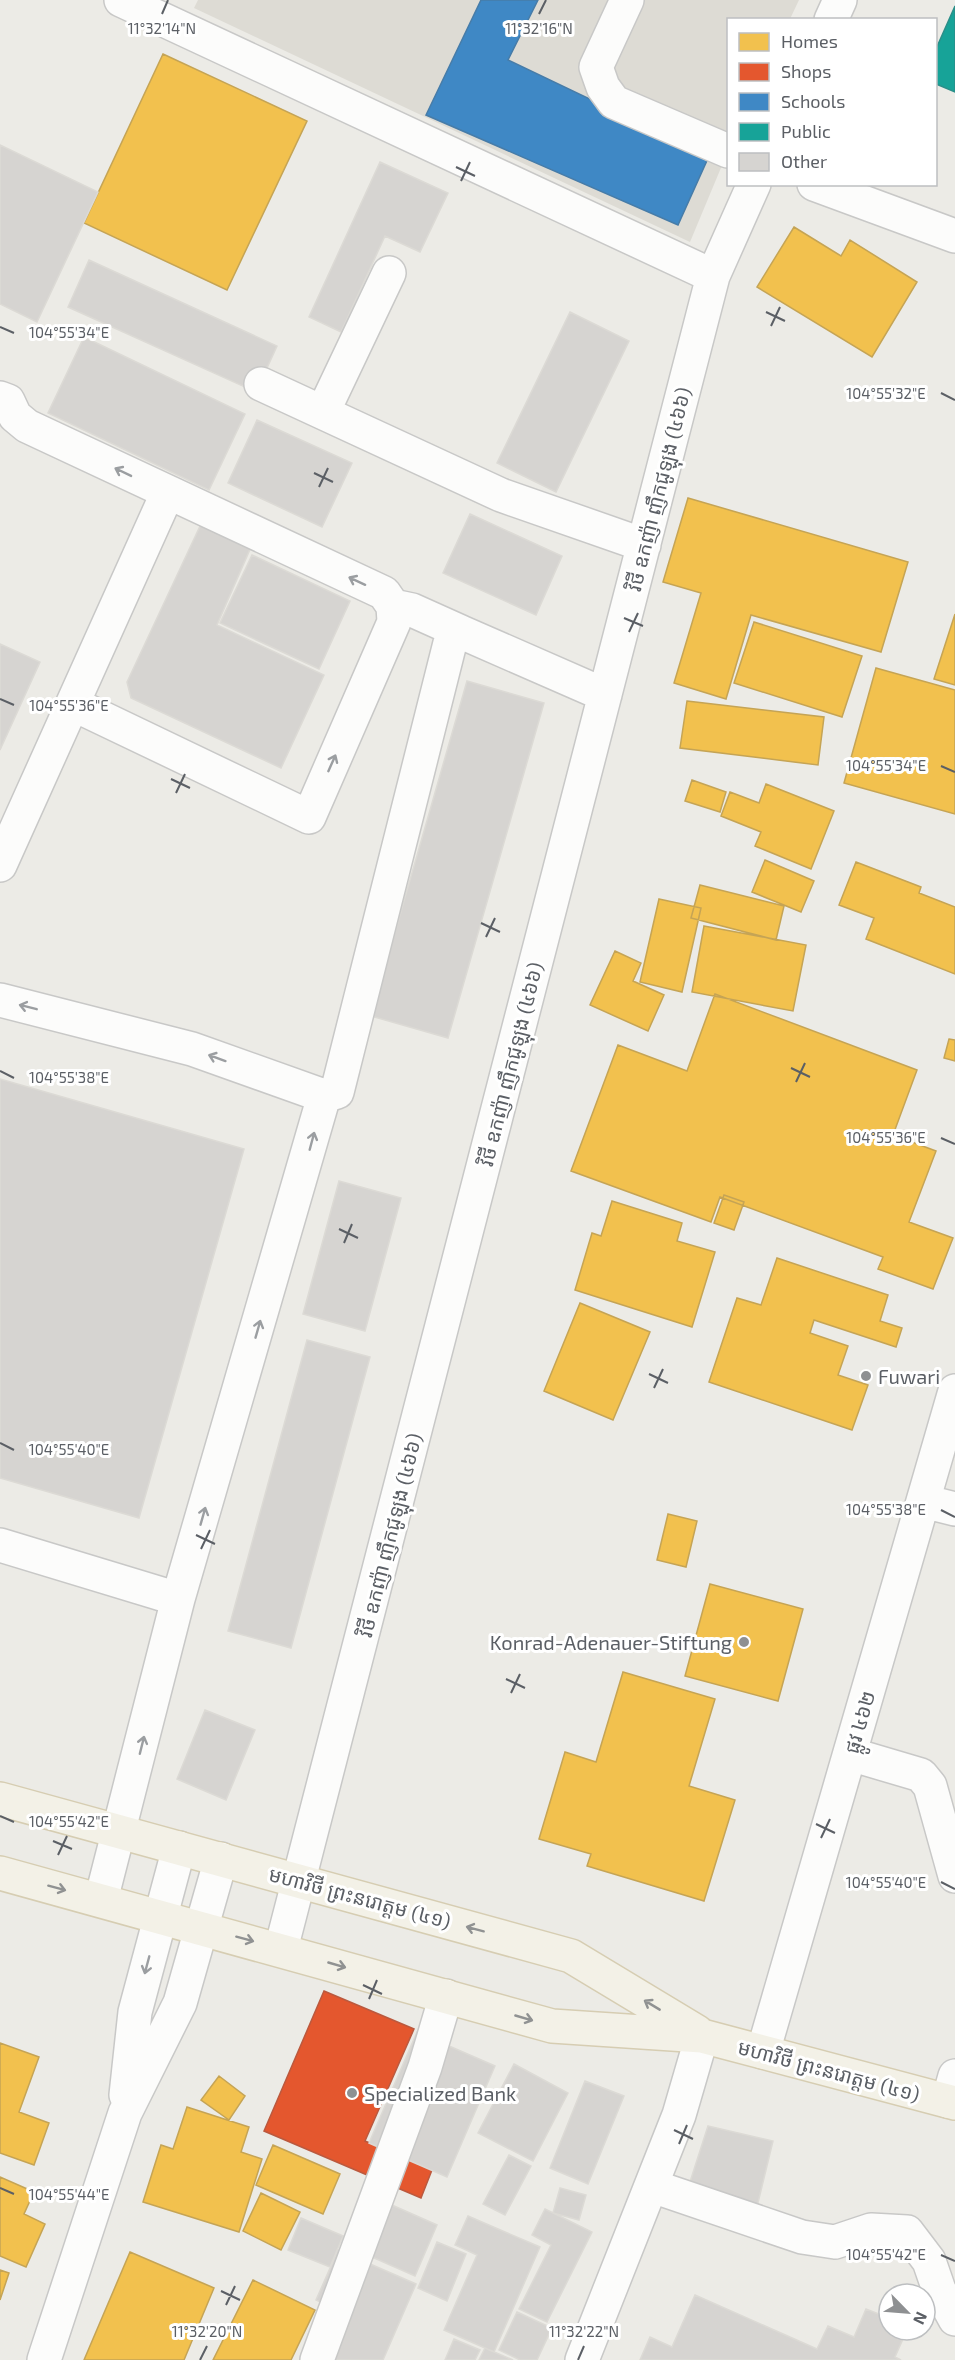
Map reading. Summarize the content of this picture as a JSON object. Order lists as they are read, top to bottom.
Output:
{
  "streets": {
    "main road": ["មហាវិថី ព្រះនរោត្តម (៤១)"],
    "street": ["វិថី ឧកញ៉ា ញឹកជូឡុង (៤៦៦)", "ផ្លូវ ៤៦២"]
  },
  "crossings": [
    ["វិថី ឧកញ៉ា ញឹកជូឡុង (៤៦៦)", "មហាវិថី ព្រះនរោត្តម (៤១)"],
    ["ផ្លូវ ៤៦២", "មហាវិថី ព្រះនរោត្តម (៤១)"]
  ],
  "places": ["Fuwari", "Konrad-Adenauer-Stiftung", "Specialized Bank"],
  "legend": [
    "Homes",
    "Shops",
    "Schools",
    "Public",
    "Other"
  ],
  "north": "bottom right",
  "coordinates": [
    "11°32'14\"N",
    "11°32'16\"N",
    "104°55'34\"E",
    "104°55'32\"E",
    "104°55'36\"E",
    "104°55'38\"E",
    "104°55'40\"E",
    "104°55'42\"E",
    "104°55'44\"E",
    "11°32'20\"N",
    "11°32'22\"N"
  ]
}
